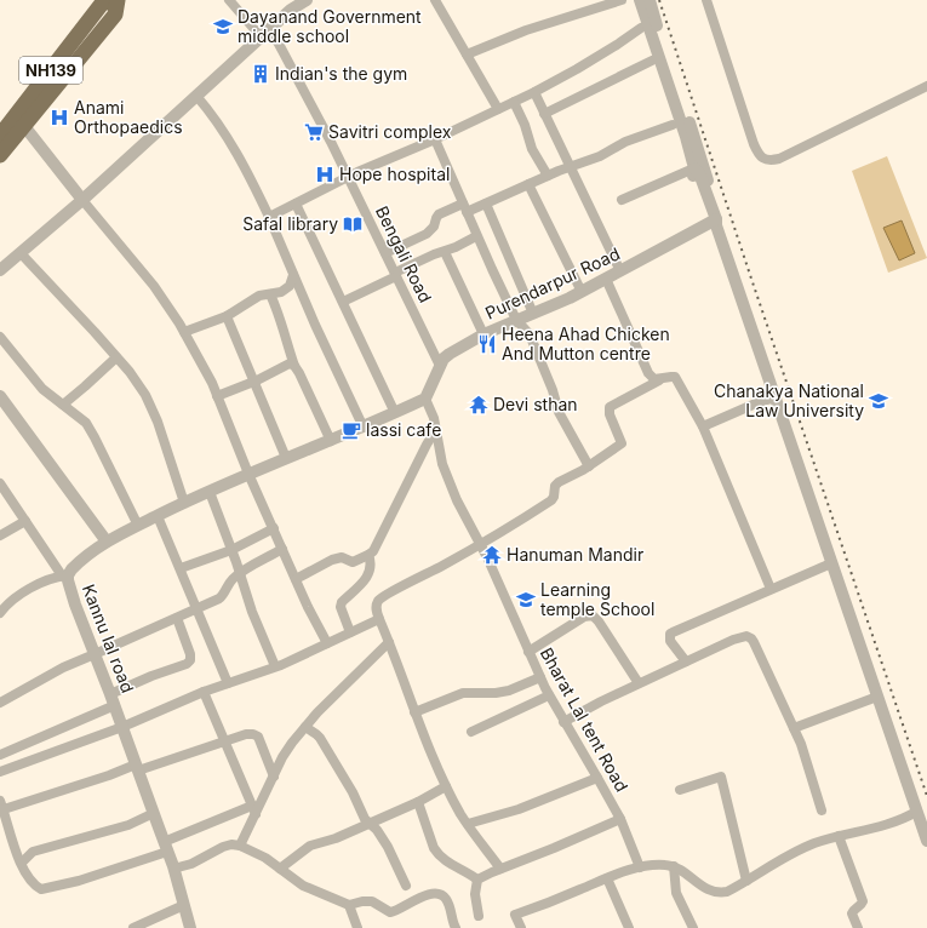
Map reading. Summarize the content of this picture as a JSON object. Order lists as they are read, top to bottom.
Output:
{
  "streets": {
    "highway": ["NH139"],
    "street": [
      "Bengali Road",
      "Purendarpur Road",
      "Kannu lal road",
      "Bharat Lal tent Road"
    ]
  },
  "crossings": [
    ["Bengali Road", "Purendarpur Road"],
    ["Purendarpur Road", "Kannu lal road"],
    ["Purendarpur Road", "Bharat Lal tent Road"],
    ["Kannu lal road", "Bharat Lal tent Road"]
  ],
  "places": {
    "school or university": ["Dayanand Government middle school", "Chanakya National Law University", "Learning temple School"],
    "building": ["Indian's the gym"],
    "hospital": ["Anami Orthopaedics", "Hope hospital"],
    "supermarket": ["Savitri complex"],
    "library": ["Safal library"],
    "restaurant": ["Heena Ahad Chicken And Mutton centre"],
    "temple": ["Devi sthan", "Hanuman Mandir"],
    "cafe": ["lassi cafe"]
  }
}
